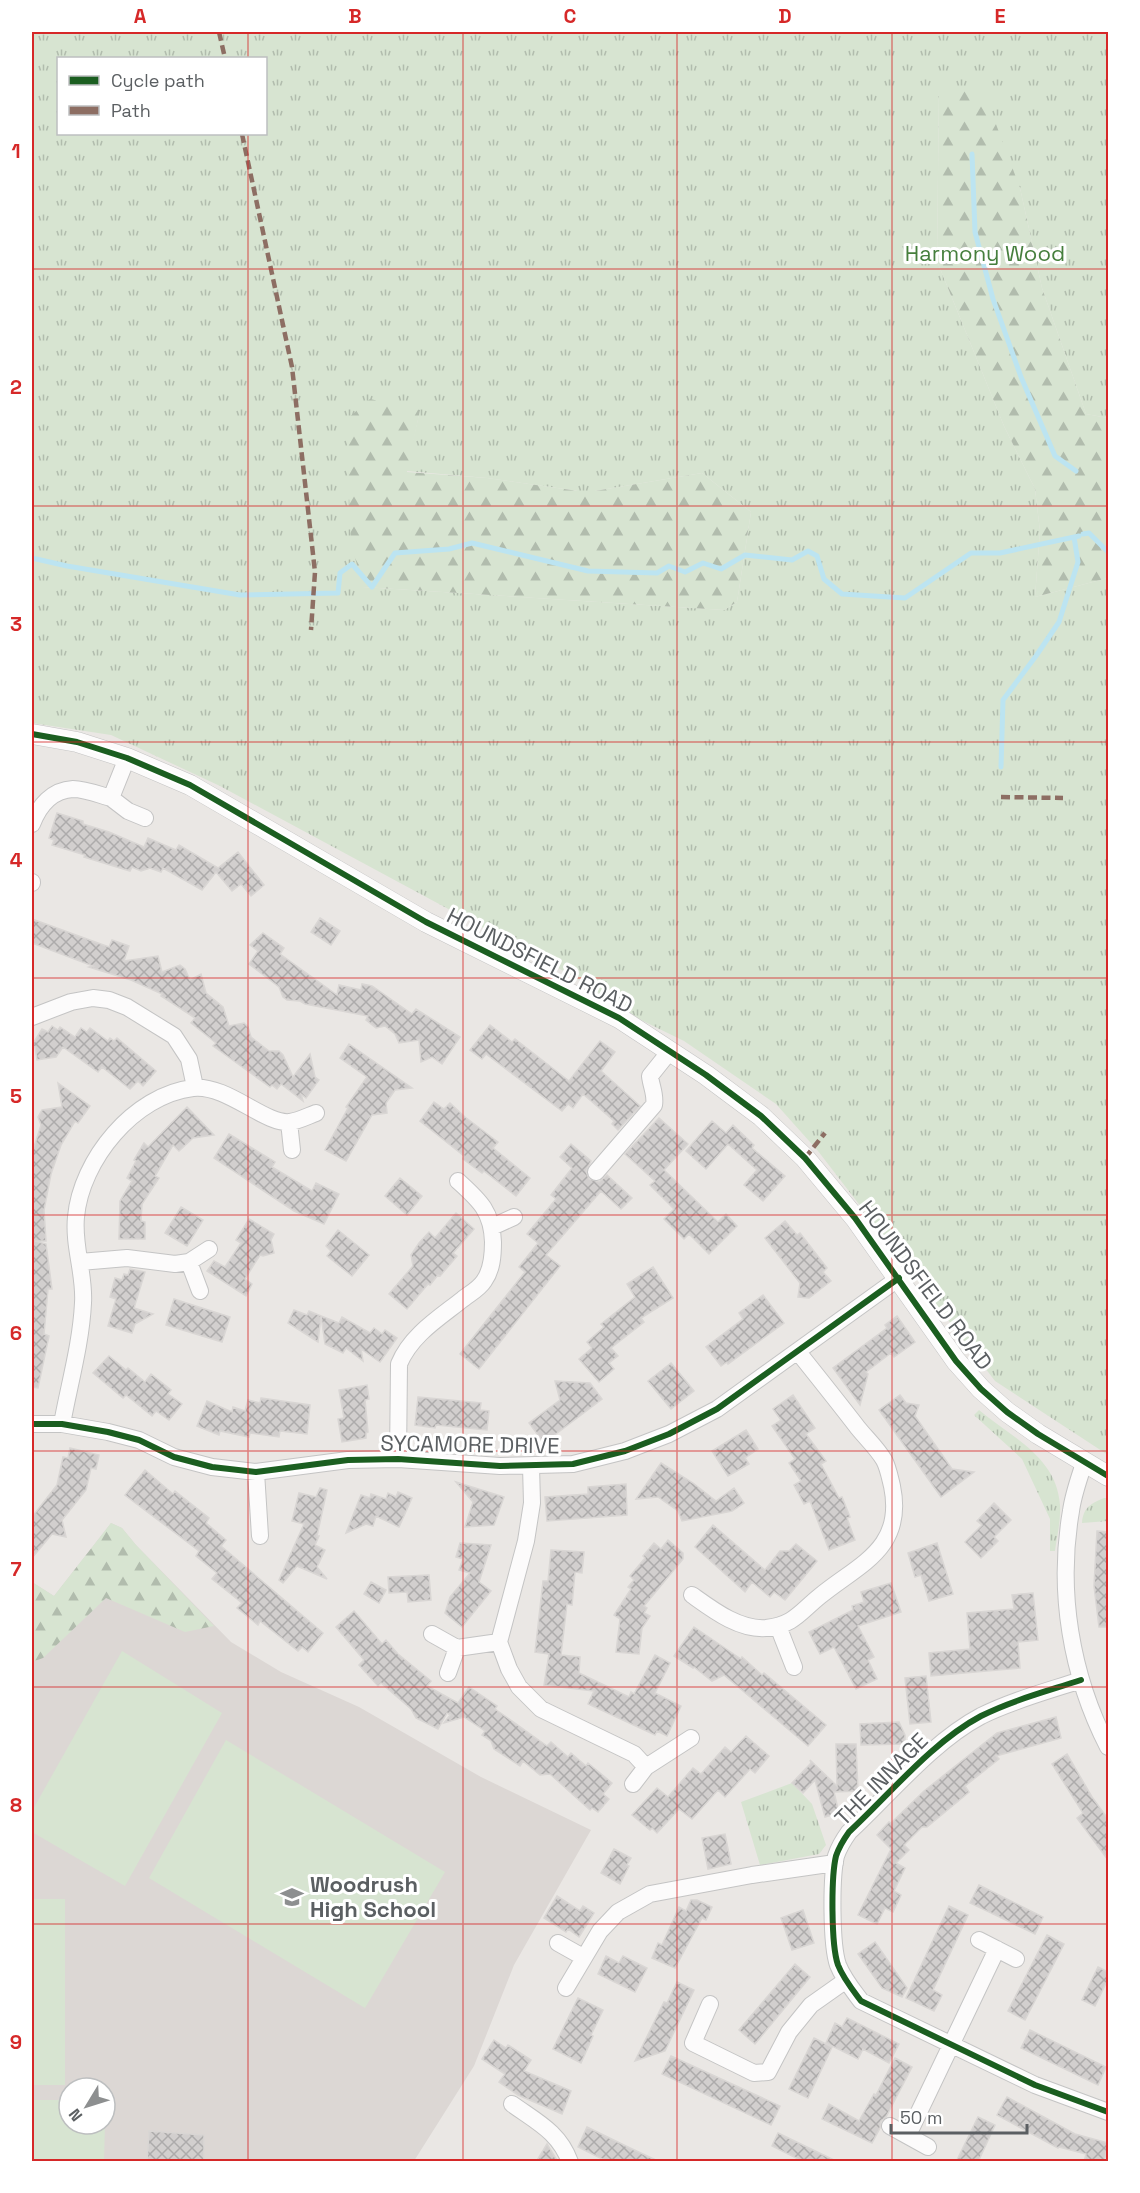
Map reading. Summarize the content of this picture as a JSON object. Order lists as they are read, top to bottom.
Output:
{
  "streets": {
    "street": ["HOUNDSFIELD ROAD", "SYCAMORE DRIVE", "THE INNAGE"]
  },
  "crossings": [
    ["HOUNDSFIELD ROAD", "SYCAMORE DRIVE"]
  ],
  "parks": ["Harmony Wood"],
  "places": {
    "school or university": ["Woodrush High School"]
  },
  "legend": ["Cycle path", "Path"],
  "scale_bar": "50 m",
  "north": "bottom left",
  "grid": {
    "columns": [
      "A",
      "B",
      "C",
      "D",
      "E"
    ],
    "rows": [
      "1",
      "2",
      "3",
      "4",
      "5",
      "6",
      "7",
      "8",
      "9"
    ]
  }
}
